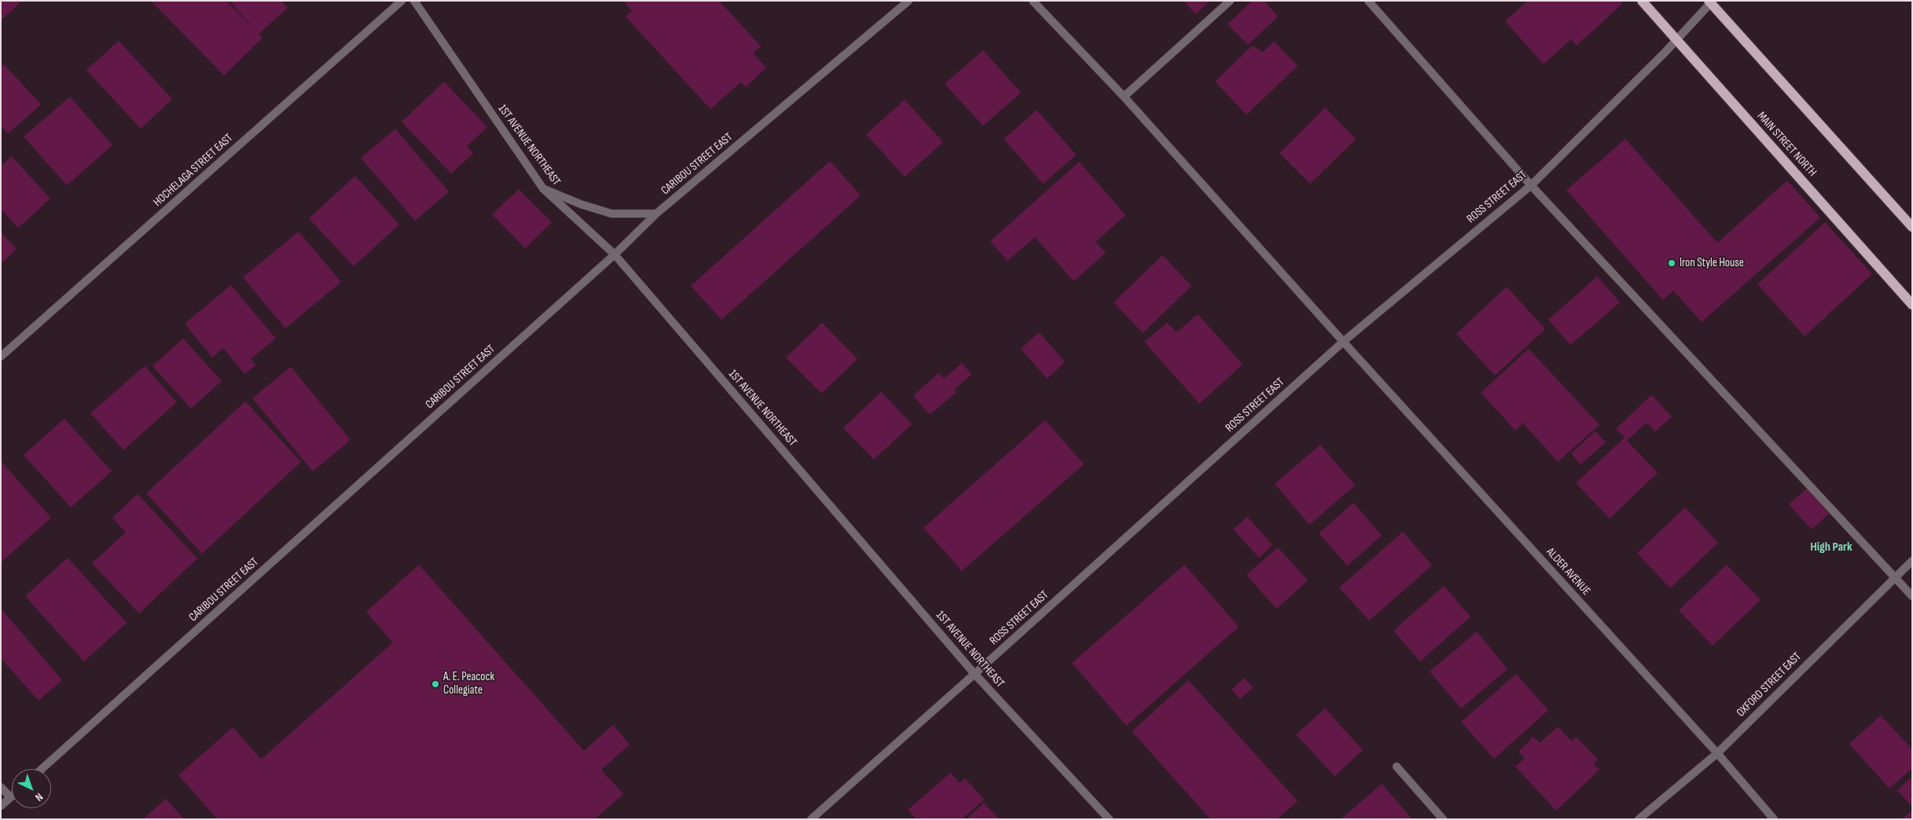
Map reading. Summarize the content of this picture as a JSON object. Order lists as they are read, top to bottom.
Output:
{
  "streets": {
    "main road": ["MAIN STREET NORTH"],
    "street": [
      "1ST AVENUE NORTHEAST",
      "CARIBOU STREET EAST",
      "HOCHELAGA STREET EAST",
      "ROSS STREET EAST",
      "ALDER AVENUE",
      "OXFORD STREET EAST"
    ]
  },
  "crossings": [
    ["MAIN STREET NORTH", "ROSS STREET EAST"],
    ["1ST AVENUE NORTHEAST", "CARIBOU STREET EAST"],
    ["1ST AVENUE NORTHEAST", "ROSS STREET EAST"],
    ["ROSS STREET EAST", "ALDER AVENUE"],
    ["ALDER AVENUE", "OXFORD STREET EAST"]
  ],
  "districts": ["High Park"],
  "places": ["Iron Style House", "A. E. Peacock Collegiate"],
  "north": "bottom right"
}
